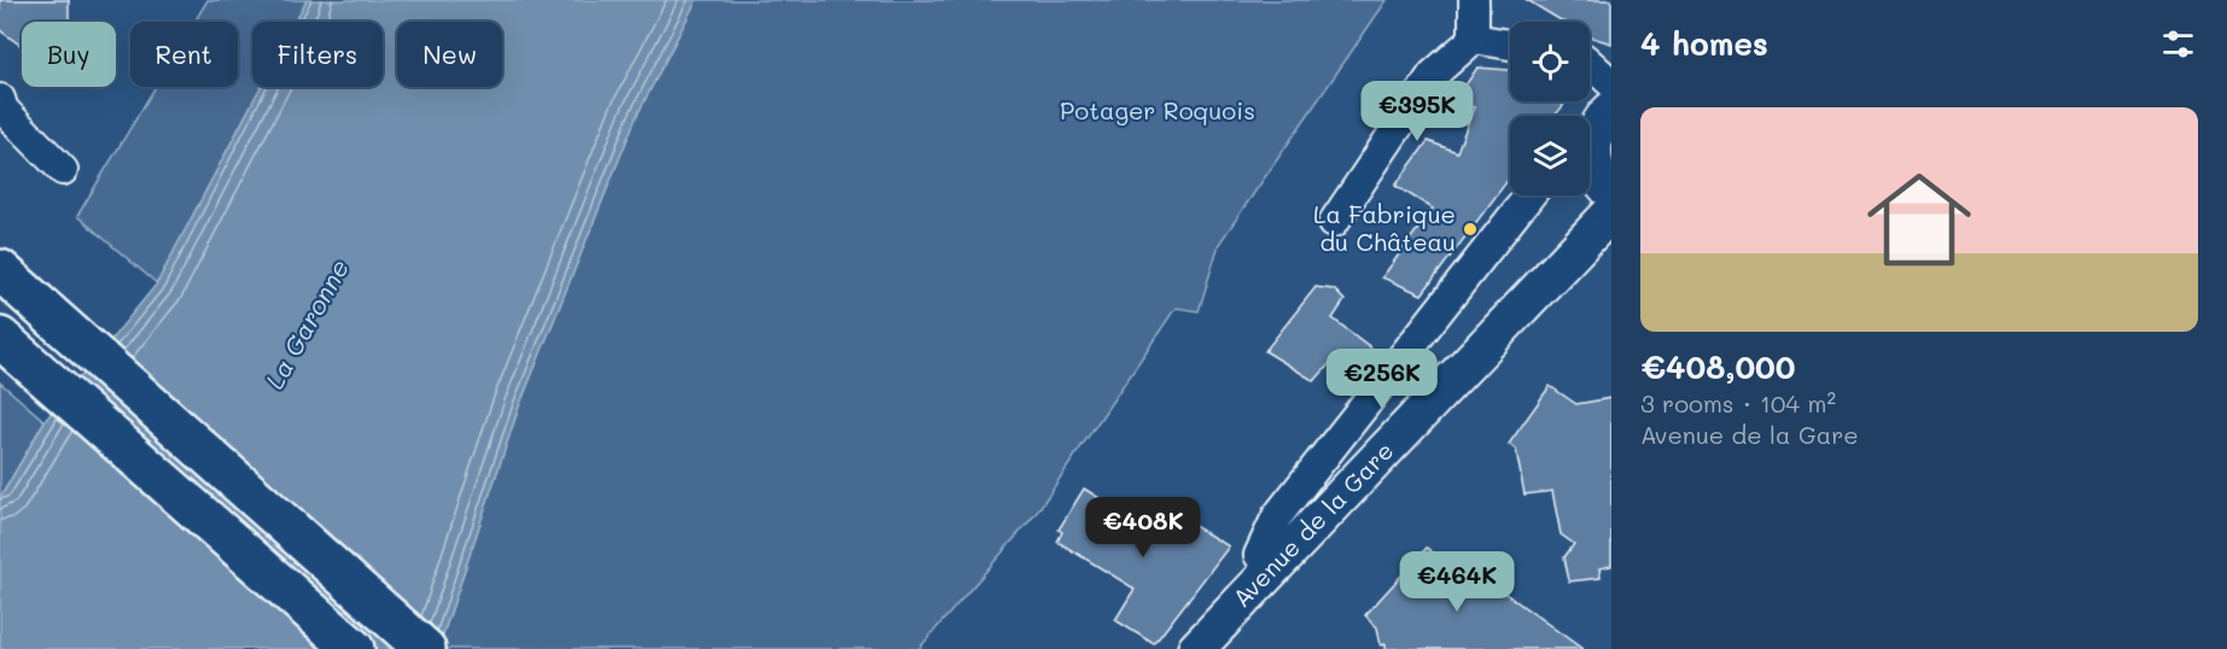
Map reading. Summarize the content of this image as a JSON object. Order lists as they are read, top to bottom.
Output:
{
  "streets": {
    "street": ["Avenue de la Gare"]
  },
  "water": ["La Garonne"],
  "parks": ["Potager Roquois"],
  "places": ["La Fabrique du Château"],
  "page": {
    "heading": "4 homes",
    "chip": [
      "Buy",
      "Rent",
      "Filters",
      "New"
    ],
    "price": [
      "€395K",
      "€256K",
      "€408K",
      "€464K"
    ],
    "list": [
      {
        "name": "€408,000",
        "note": "3 rooms · 104 m² · Avenue de la Gare"
      }
    ]
  }
}
